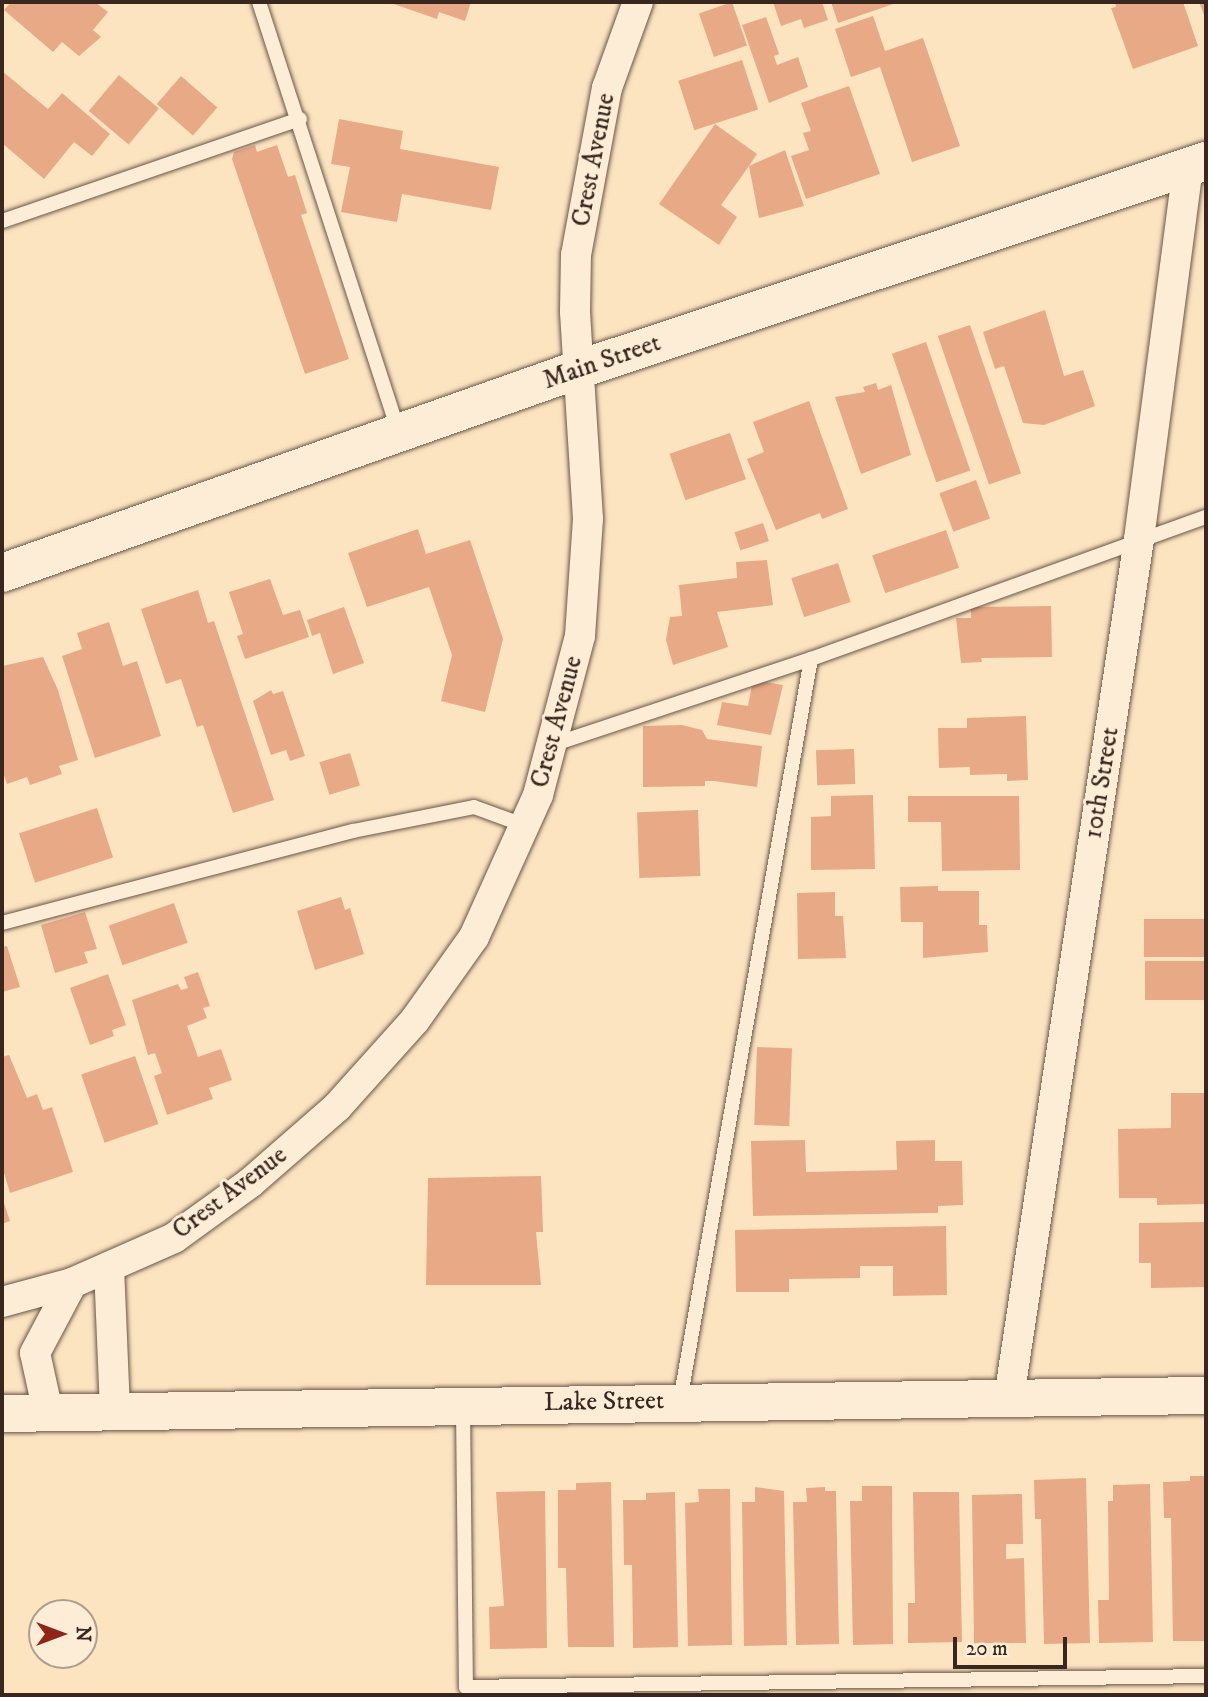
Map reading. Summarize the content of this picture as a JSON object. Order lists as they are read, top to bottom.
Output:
{
  "streets": {
    "main road": ["Main Street"],
    "street": ["Crest Avenue", "10th Street", "Lake Street"]
  },
  "crossings": [
    ["Crest Avenue", "Main Street"],
    ["Main Street", "10th Street"],
    ["10th Street", "Lake Street"]
  ],
  "scale_bar": "20 m",
  "north": "right"
}
